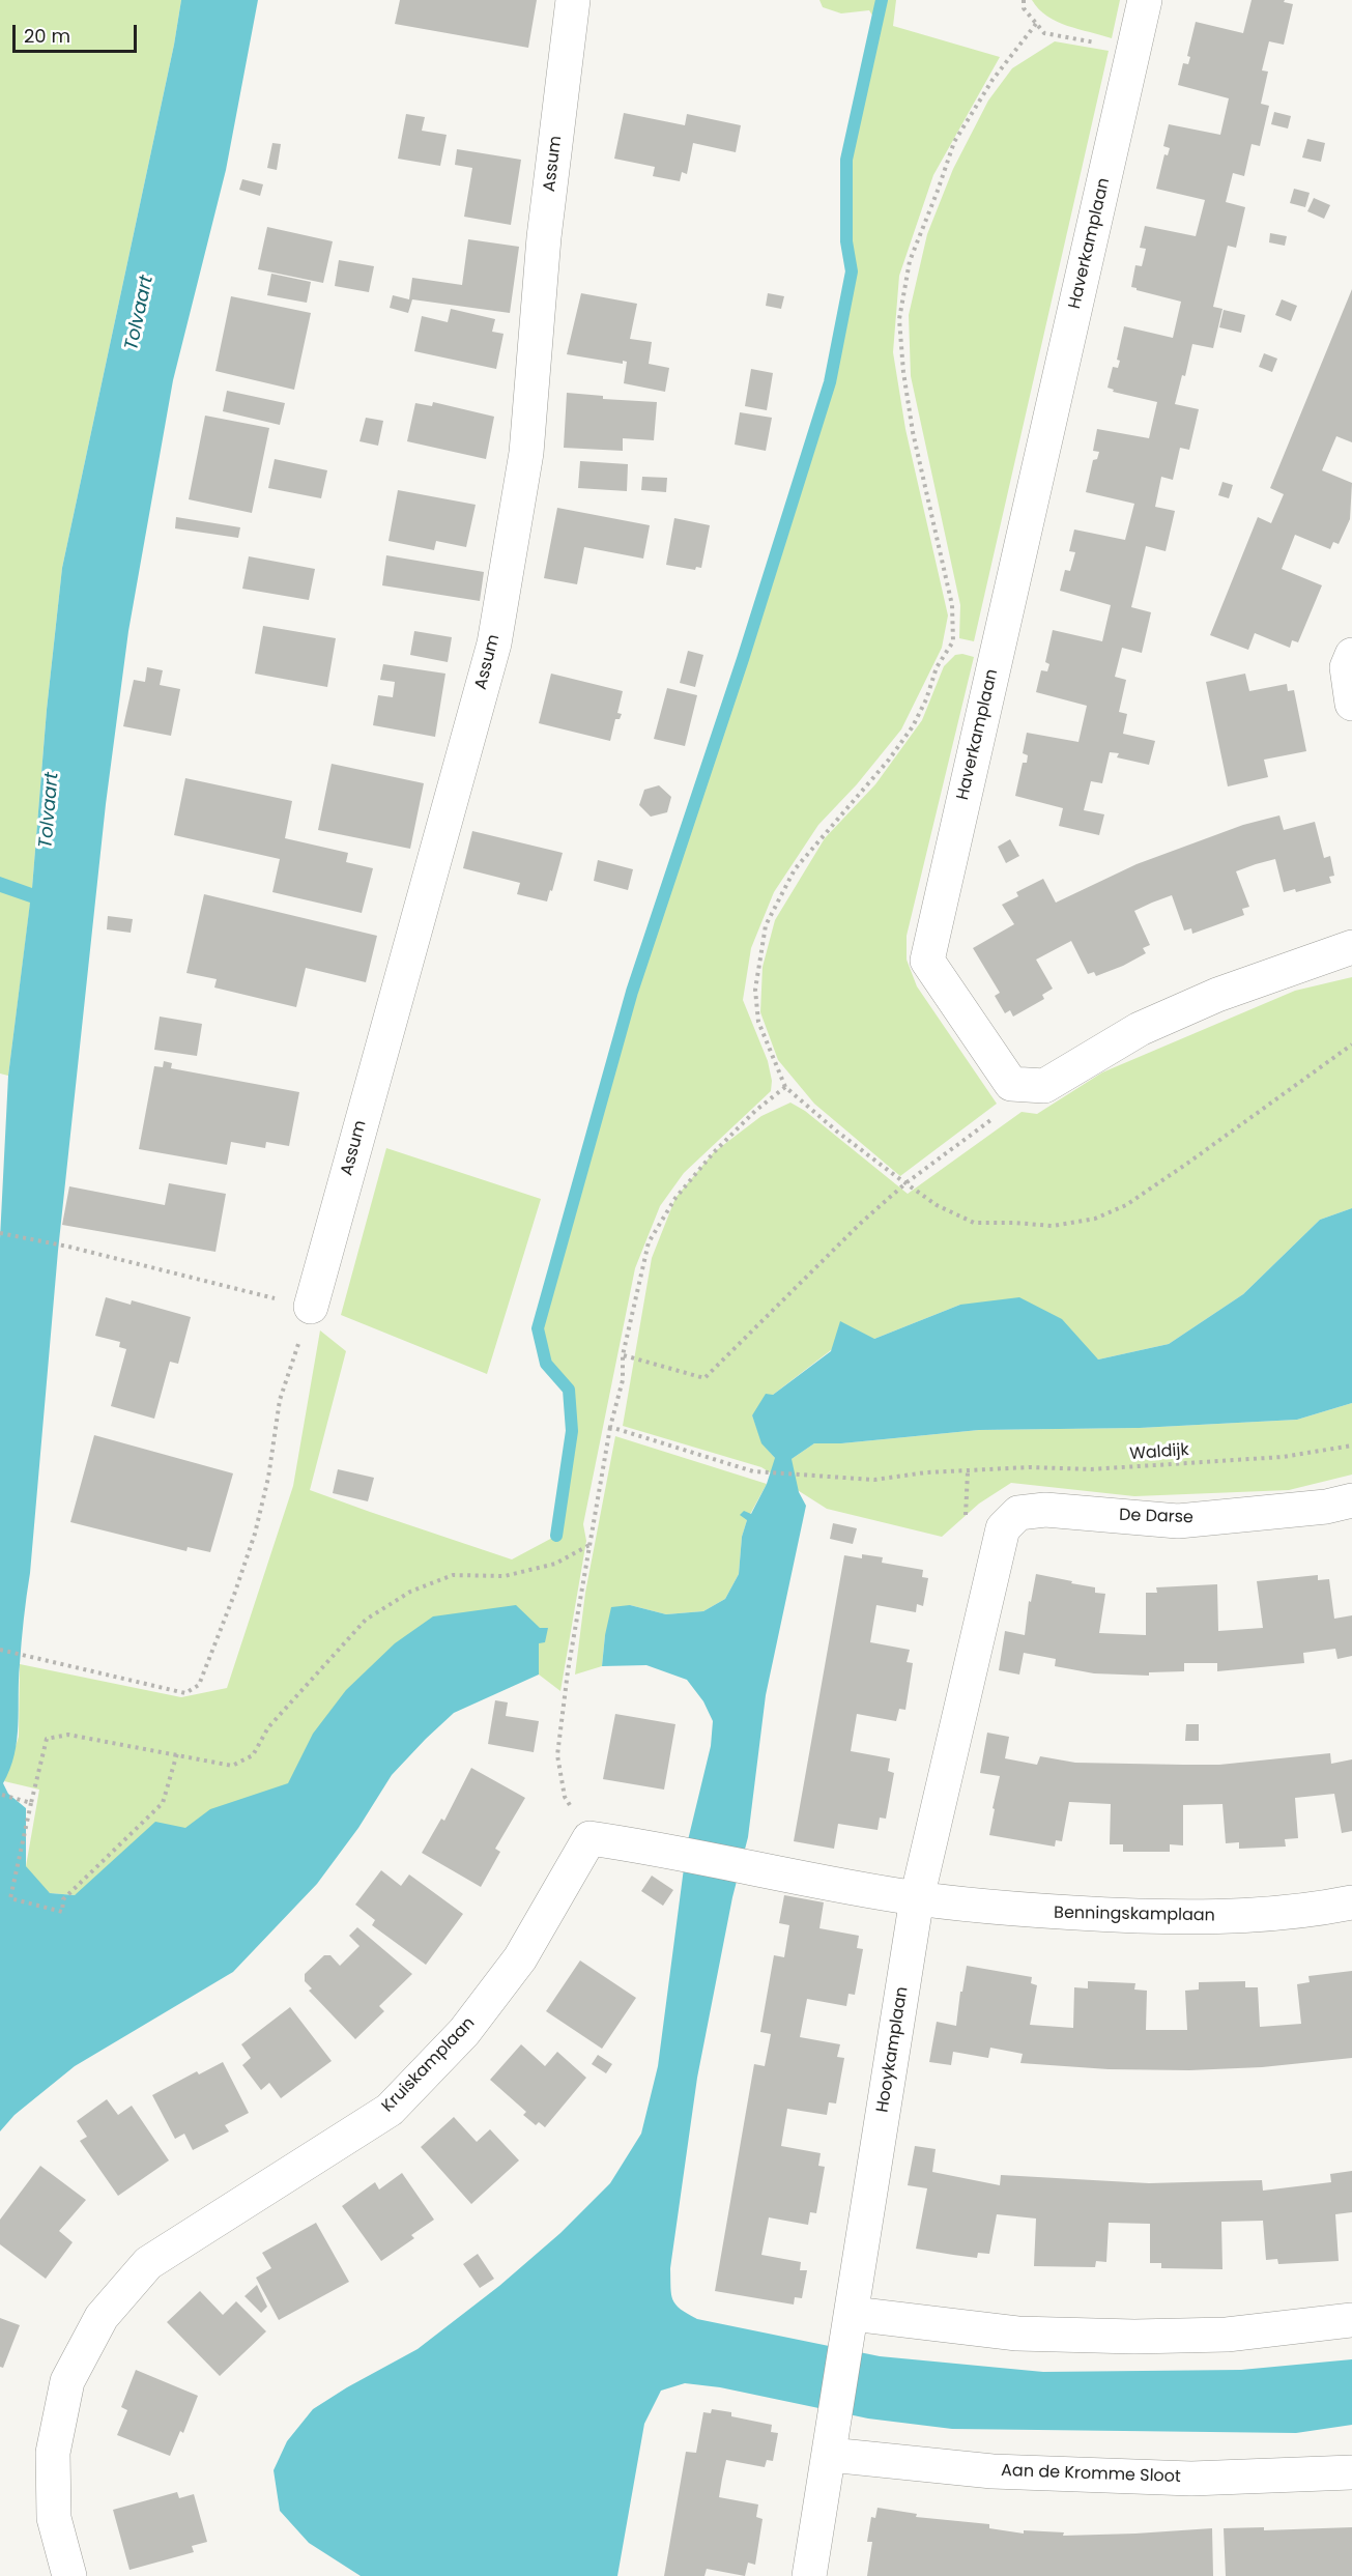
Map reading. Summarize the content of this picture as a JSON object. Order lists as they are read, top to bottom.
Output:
{
  "streets": {
    "street": [
      "Assum",
      "Haverkamplaan",
      "De Darse",
      "Benningskamplaan",
      "Hooykamplaan",
      "Kruiskamplaan",
      "Aan de Kromme Sloot"
    ],
    "path": ["Waldijk"]
  },
  "crossings": [
    ["De Darse", "Hooykamplaan"],
    ["Benningskamplaan", "Hooykamplaan"],
    ["Hooykamplaan", "Aan de Kromme Sloot"]
  ],
  "water": ["Tolvaart"],
  "scale_bar": "20 m"
}
